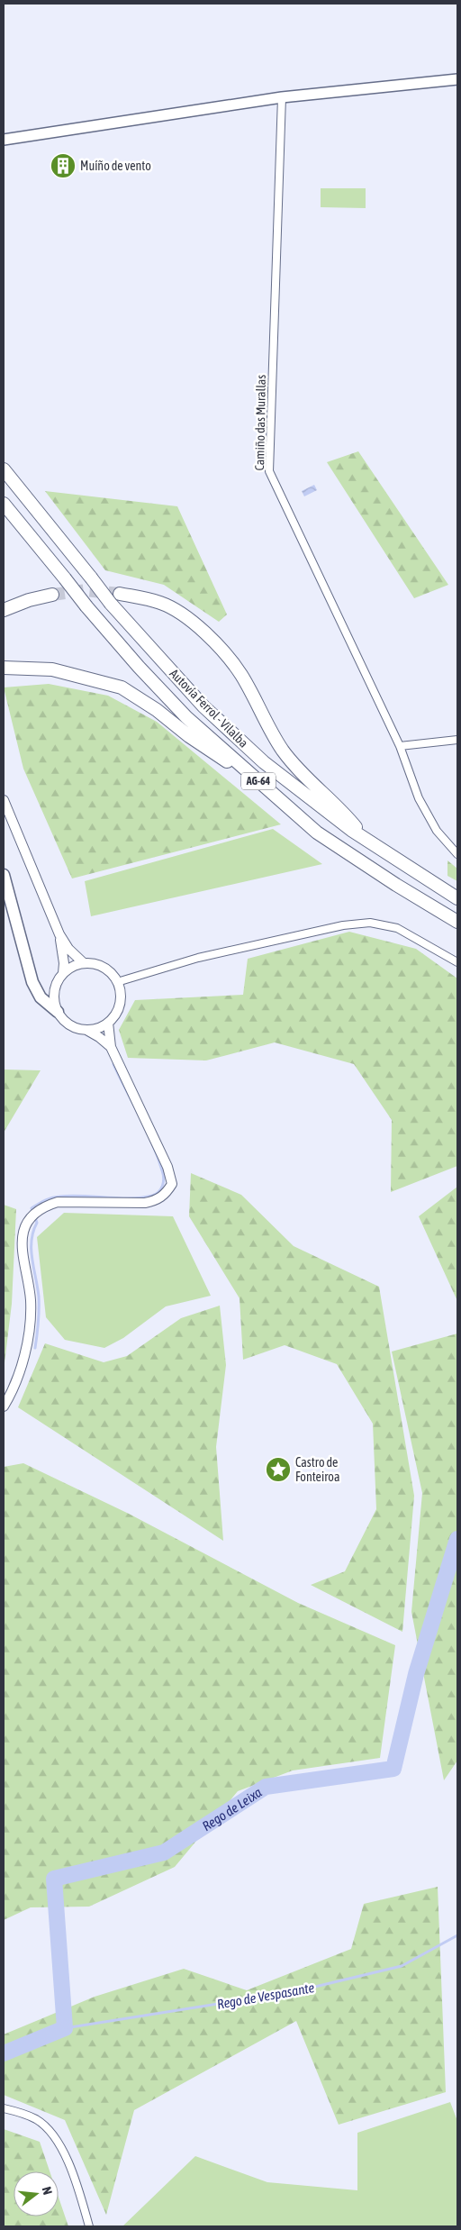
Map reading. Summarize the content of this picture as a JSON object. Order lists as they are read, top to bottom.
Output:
{
  "streets": {
    "highway": ["Autovía Ferrol - Vilalba", "AG-64"],
    "street": ["Camiño das Murallas"]
  },
  "water": ["Rego de Leixa", "Rego de Vespasante"],
  "places": {
    "building": ["Muíño de vento"],
    "place": ["Castro de Fonteiroa"]
  },
  "north": "right"
}
